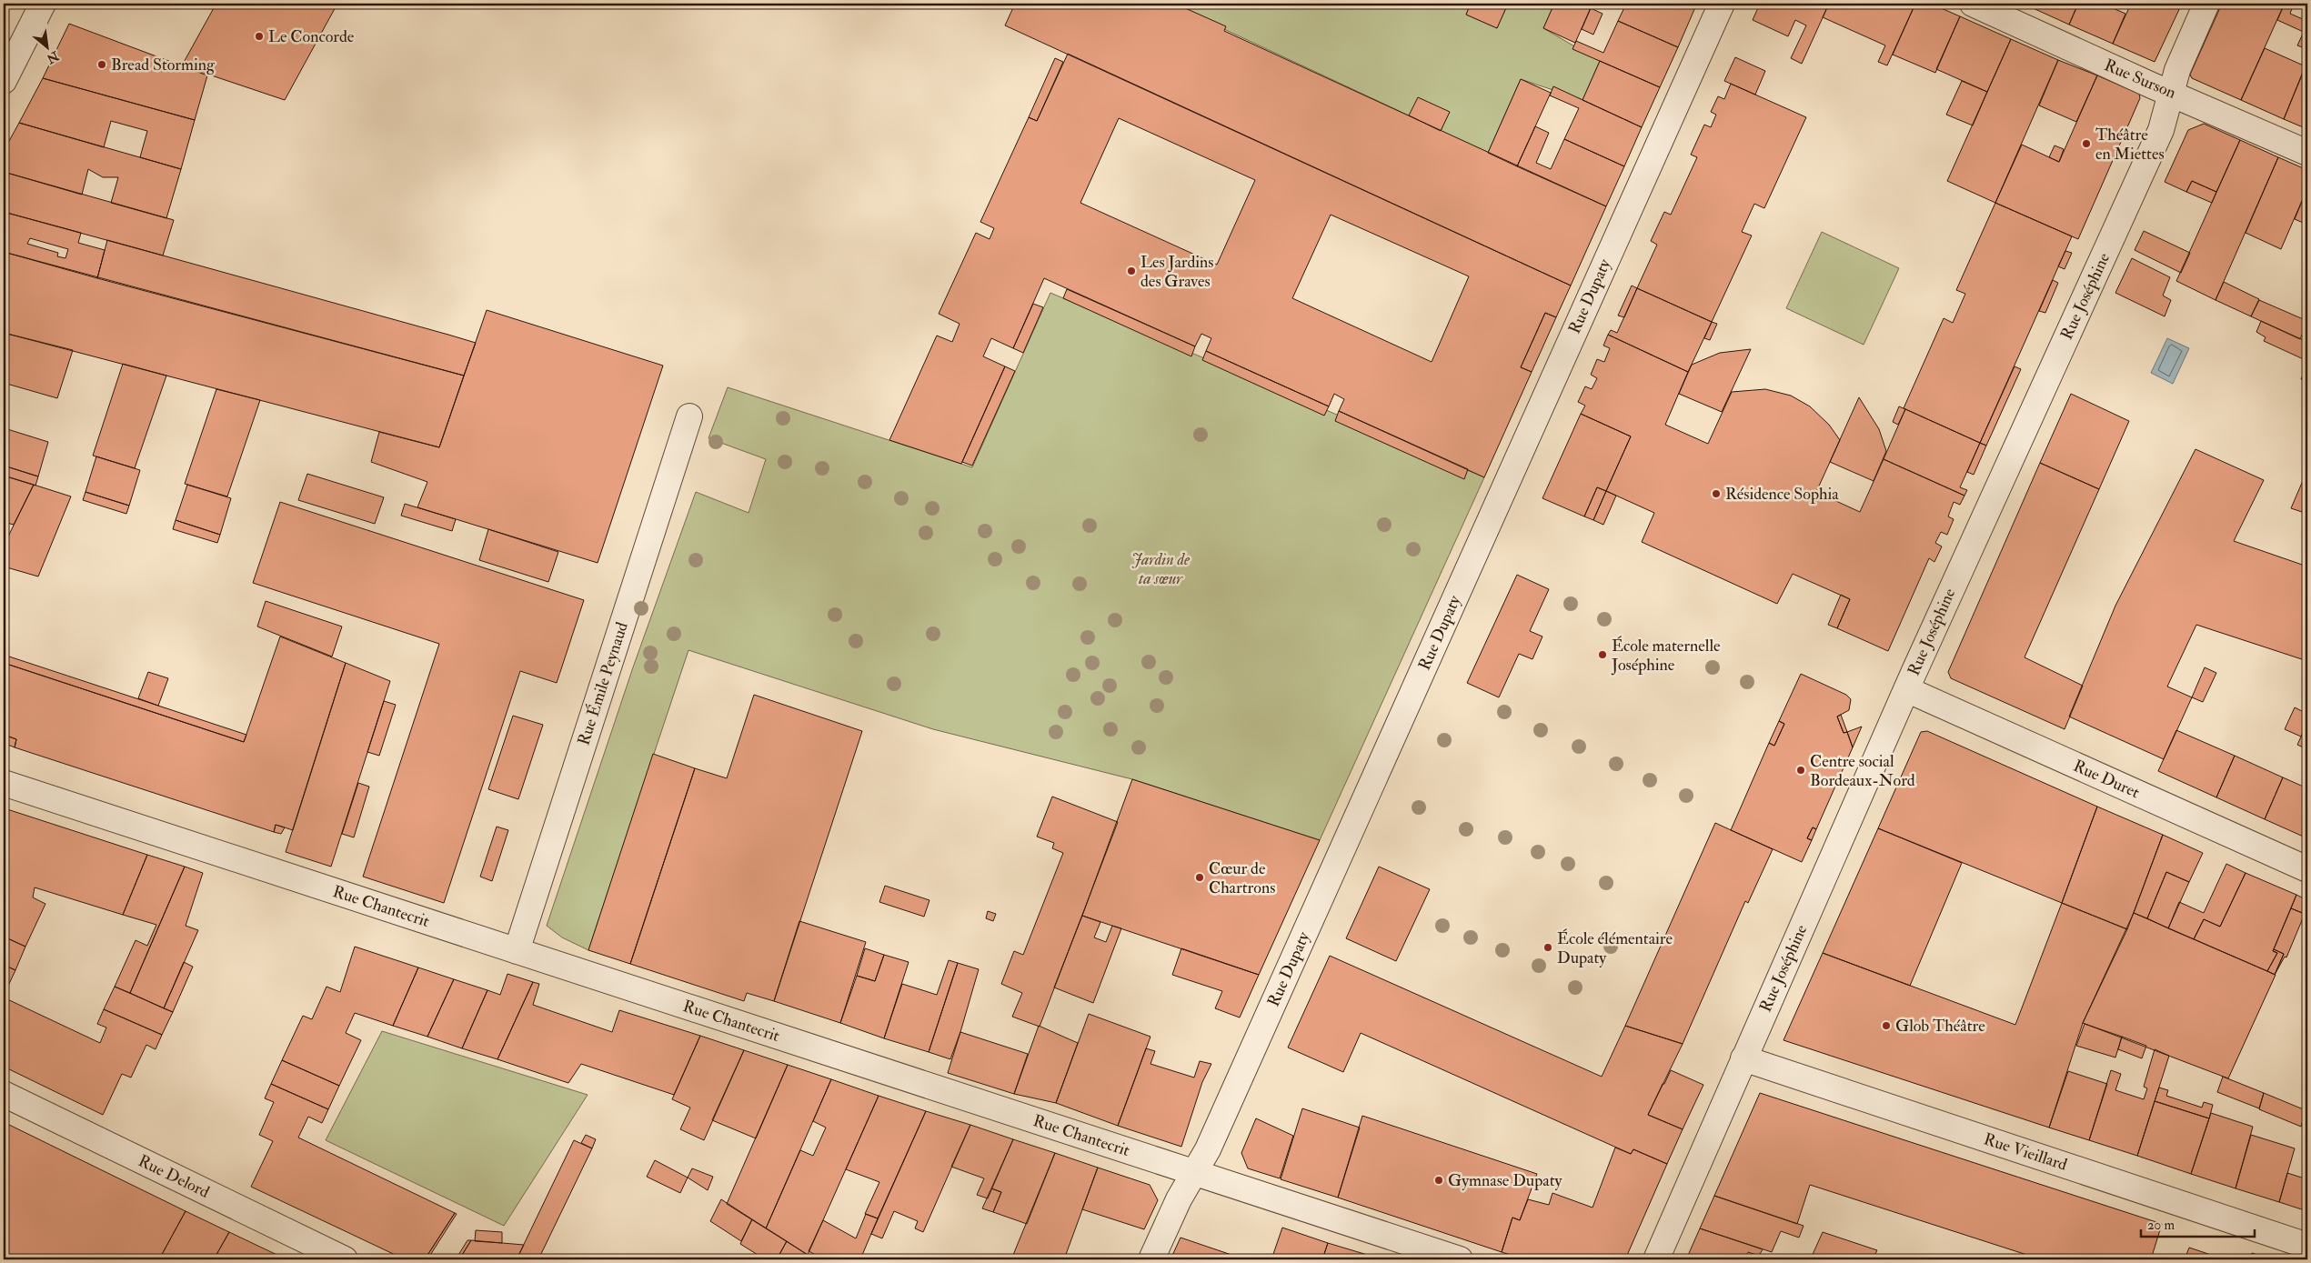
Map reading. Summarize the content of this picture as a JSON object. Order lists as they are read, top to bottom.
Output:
{
  "streets": {
    "street": [
      "Rue Surson",
      "Rue Dupaty",
      "Rue Joséphine",
      "Rue Émile Peynaud",
      "Rue Duret",
      "Rue Chantecrit",
      "Rue Vieillard",
      "Rue Delord"
    ]
  },
  "crossings": [
    ["Rue Surson", "Rue Joséphine"],
    ["Rue Dupaty", "Rue Chantecrit"],
    ["Rue Joséphine", "Rue Duret"],
    ["Rue Joséphine", "Rue Vieillard"],
    ["Rue Émile Peynaud", "Rue Chantecrit"]
  ],
  "parks": ["Jardin de ta sœur"],
  "places": [
    "Le Concorde",
    "Bread Storming",
    "Théâtre en Miettes",
    "Les Jardins des Graves",
    "Résidence Sophia",
    "École maternelle Joséphine",
    "Centre social Bordeaux-Nord",
    "Cœur de Chartrons",
    "École élémentaire Dupaty",
    "Glob Théâtre",
    "Gymnase Dupaty"
  ],
  "scale_bar": "20 m",
  "north": "bottom right"
}
